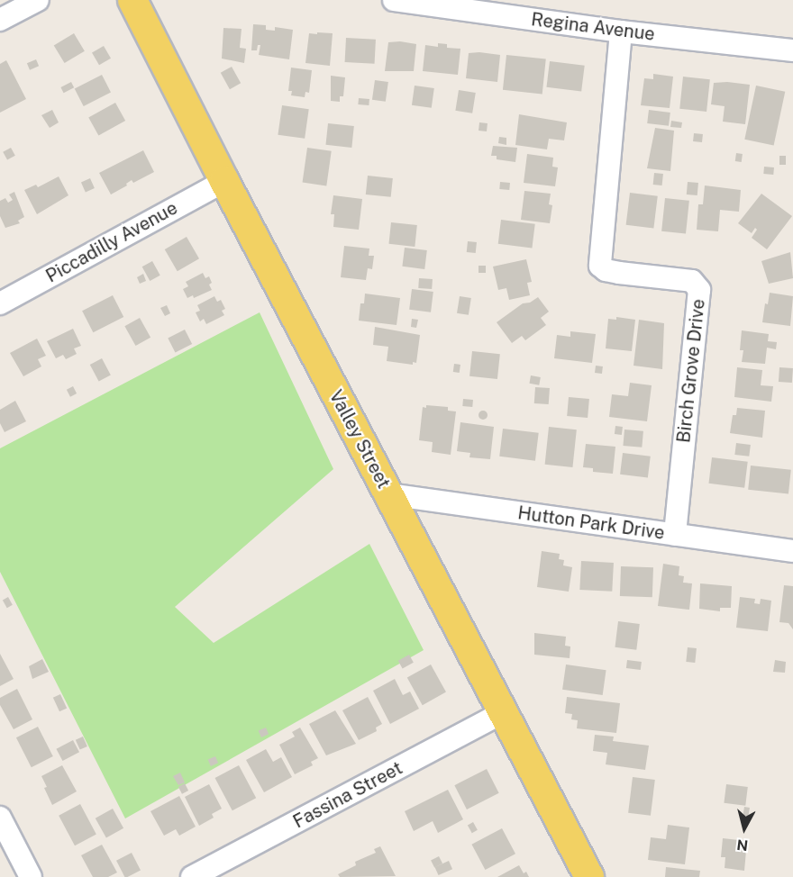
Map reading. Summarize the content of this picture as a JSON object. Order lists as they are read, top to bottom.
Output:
{
  "streets": {
    "main road": ["Valley Street"],
    "street": [
      "Regina Avenue",
      "Piccadilly Avenue",
      "Birch Grove Drive",
      "Hutton Park Drive",
      "Fassina Street"
    ]
  },
  "crossings": [
    ["Regina Avenue", "Birch Grove Drive"],
    ["Piccadilly Avenue", "Valley Street"],
    ["Birch Grove Drive", "Hutton Park Drive"],
    ["Valley Street", "Hutton Park Drive"],
    ["Valley Street", "Fassina Street"]
  ],
  "north": "bottom"
}
